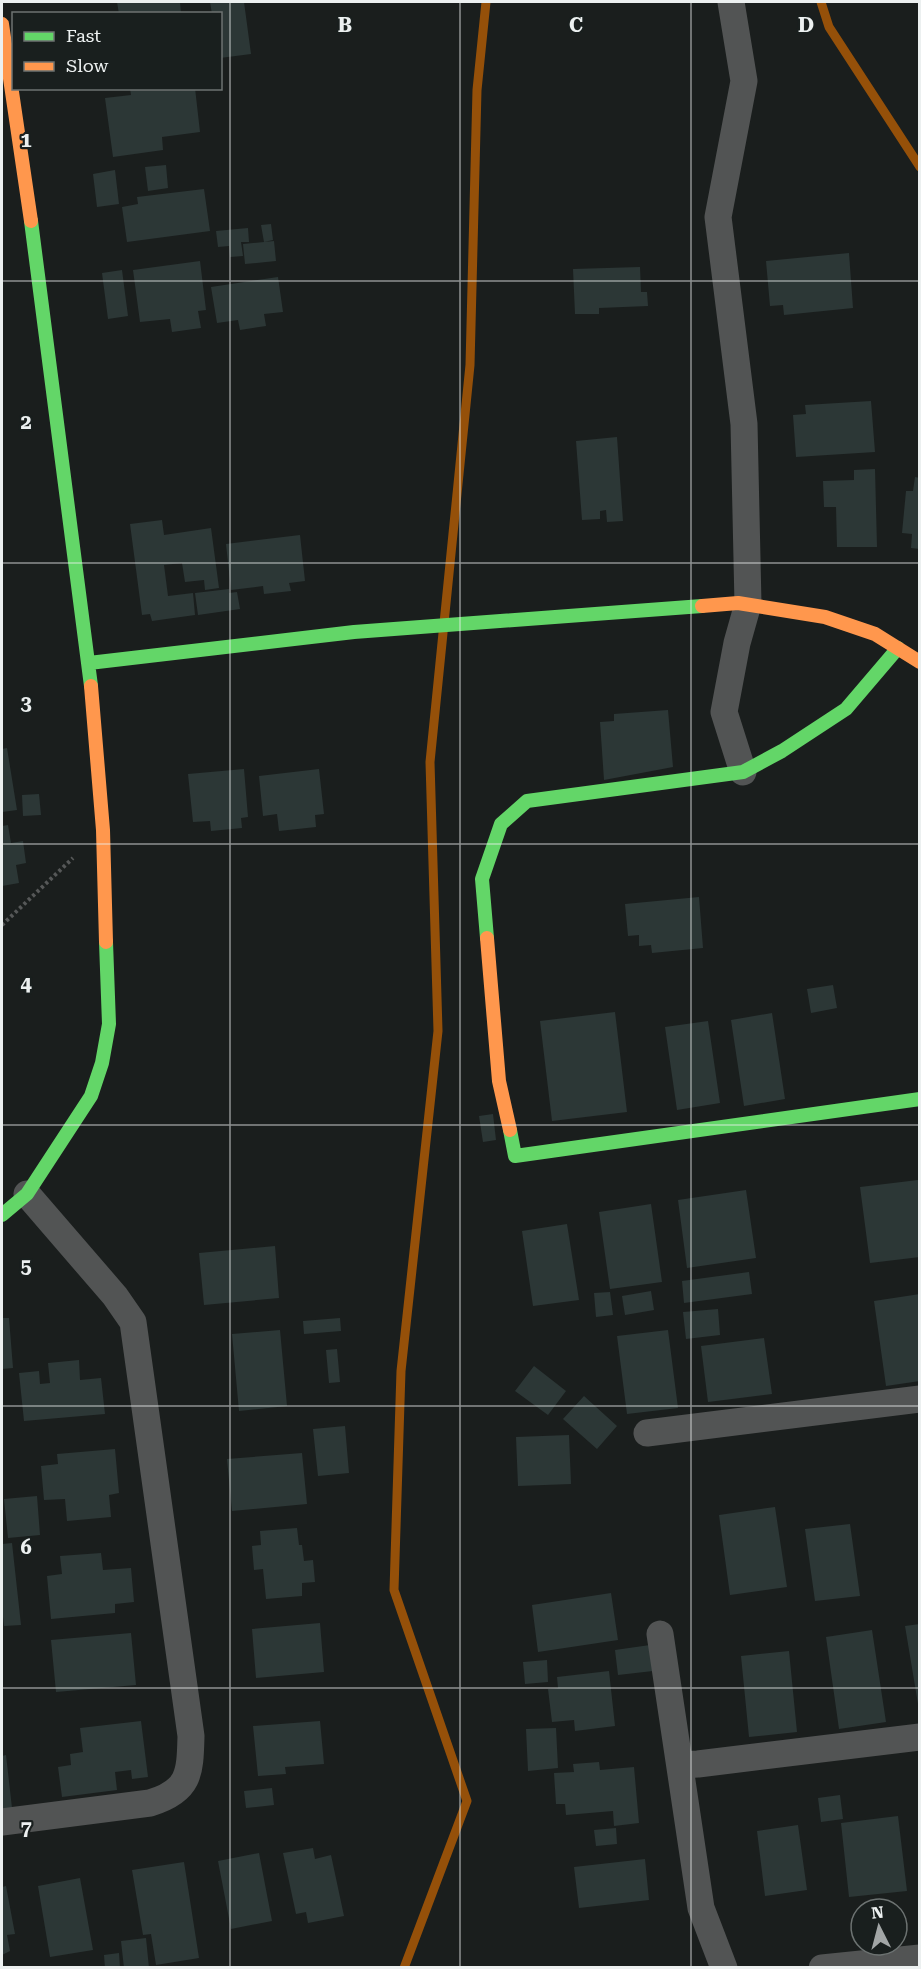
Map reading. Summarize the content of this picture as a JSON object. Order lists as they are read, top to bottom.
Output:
{
  "legend": ["Fast", "Slow"],
  "north": "top",
  "grid": {
    "columns": ["B", "C", "D"],
    "rows": [
      "1",
      "2",
      "3",
      "4",
      "5",
      "6",
      "7"
    ]
  }
}
